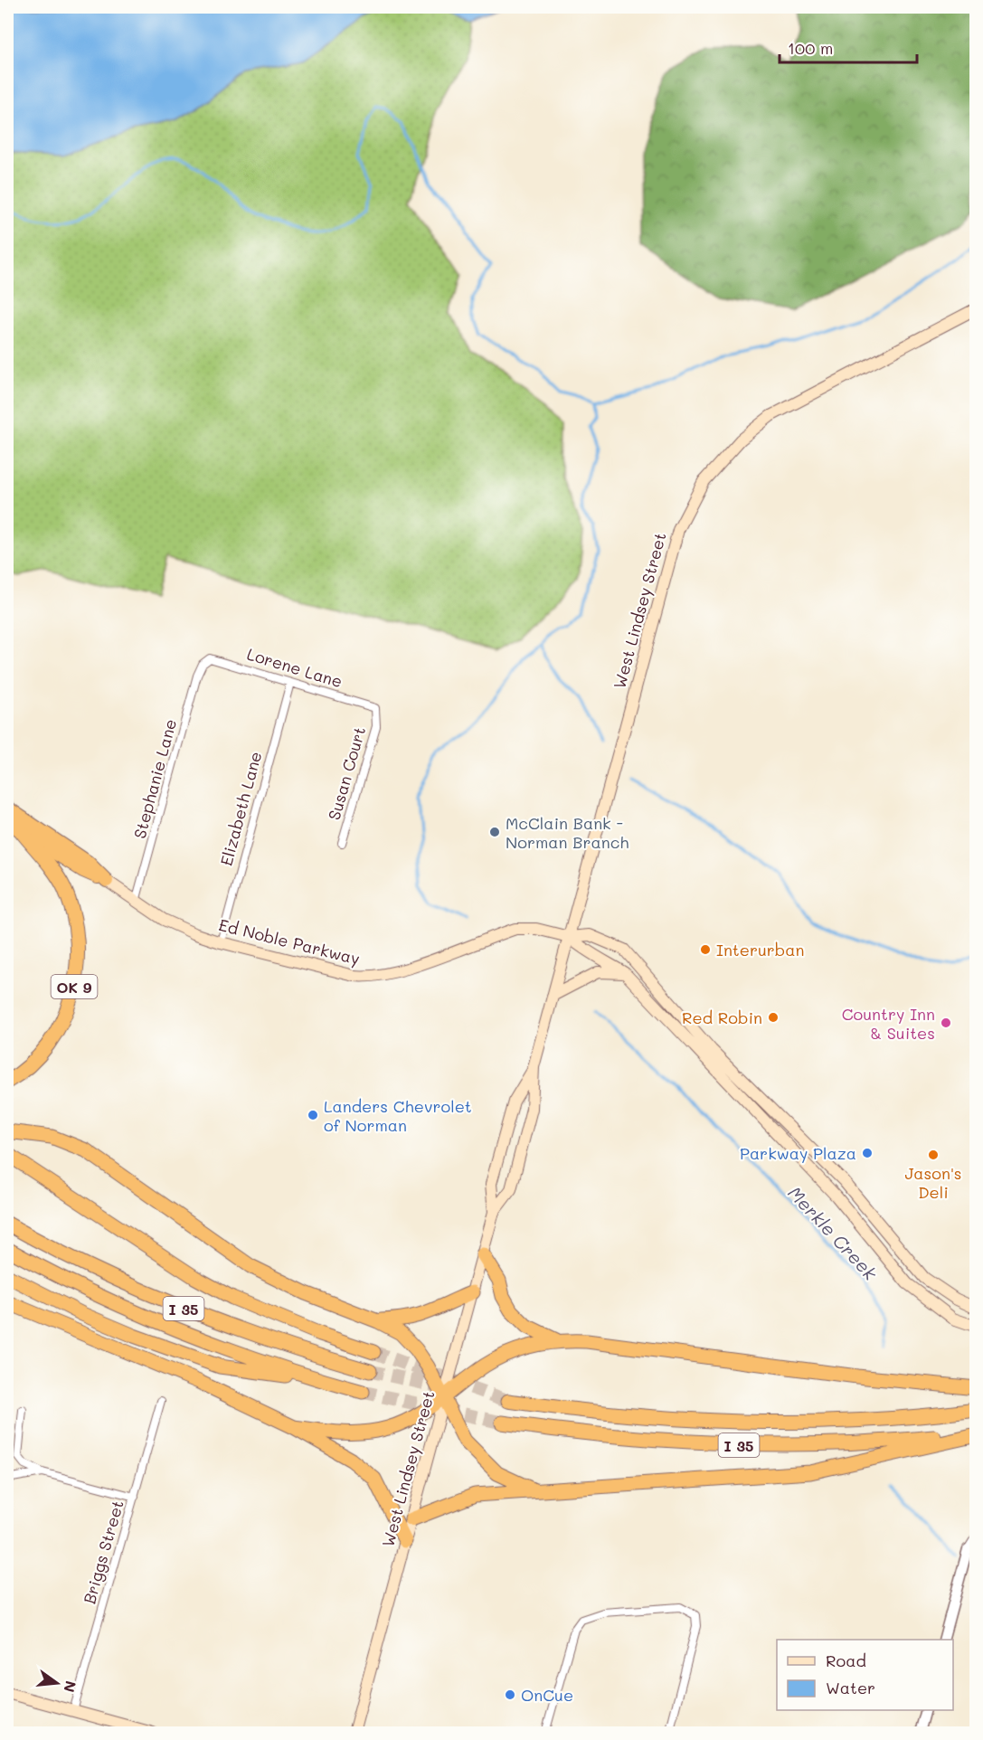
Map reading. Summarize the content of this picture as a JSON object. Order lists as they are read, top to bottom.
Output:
{
  "streets": {
    "highway": ["OK 9", "I 35"],
    "main road": ["West Lindsey Street", "Ed Noble Parkway"],
    "street": [
      "Lorene Lane",
      "Susan Court",
      "Stephanie Lane",
      "Elizabeth Lane",
      "Briggs Street"
    ]
  },
  "crossings": [
    ["West Lindsey Street", "Ed Noble Parkway"],
    ["Lorene Lane", "Susan Court"],
    ["Lorene Lane", "Stephanie Lane"],
    ["Lorene Lane", "Elizabeth Lane"],
    ["Stephanie Lane", "Ed Noble Parkway"],
    ["Elizabeth Lane", "Ed Noble Parkway"]
  ],
  "water": ["Merkle Creek"],
  "places": [
    "McClain Bank - Norman Branch",
    "Interurban",
    "Red Robin",
    "Country Inn & Suites",
    "Landers Chevrolet of Norman",
    "Parkway Plaza",
    "Jason's Deli",
    "OnCue"
  ],
  "legend": ["Road", "Water"],
  "scale_bar": "100 m",
  "north": "right"
}
